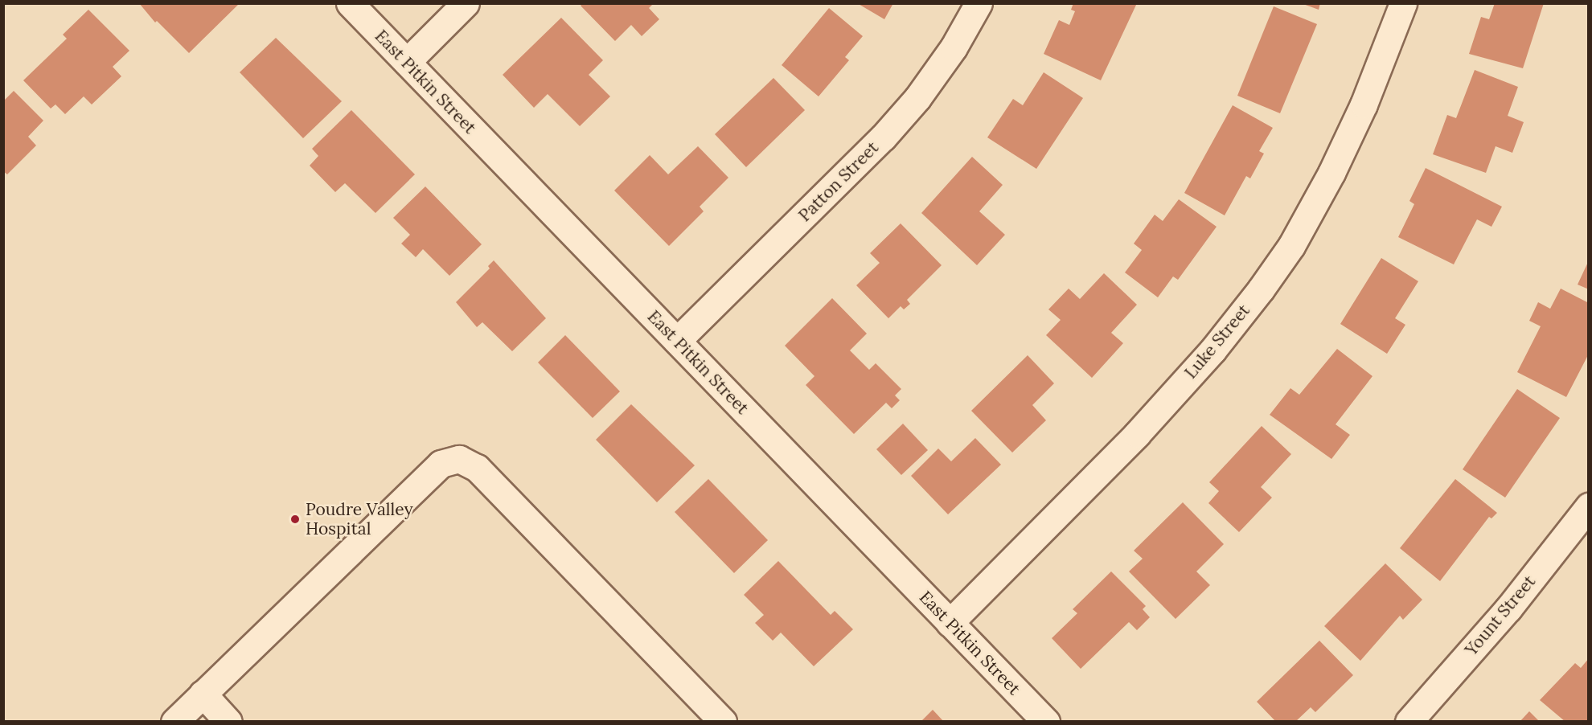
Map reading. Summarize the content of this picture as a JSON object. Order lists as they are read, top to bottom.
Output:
{
  "streets": {
    "street": [
      "East Pitkin Street",
      "Patton Street",
      "Luke Street",
      "Yount Street"
    ]
  },
  "crossings": [
    ["East Pitkin Street", "Patton Street"],
    ["East Pitkin Street", "Luke Street"]
  ],
  "places": ["Poudre Valley Hospital"]
}
